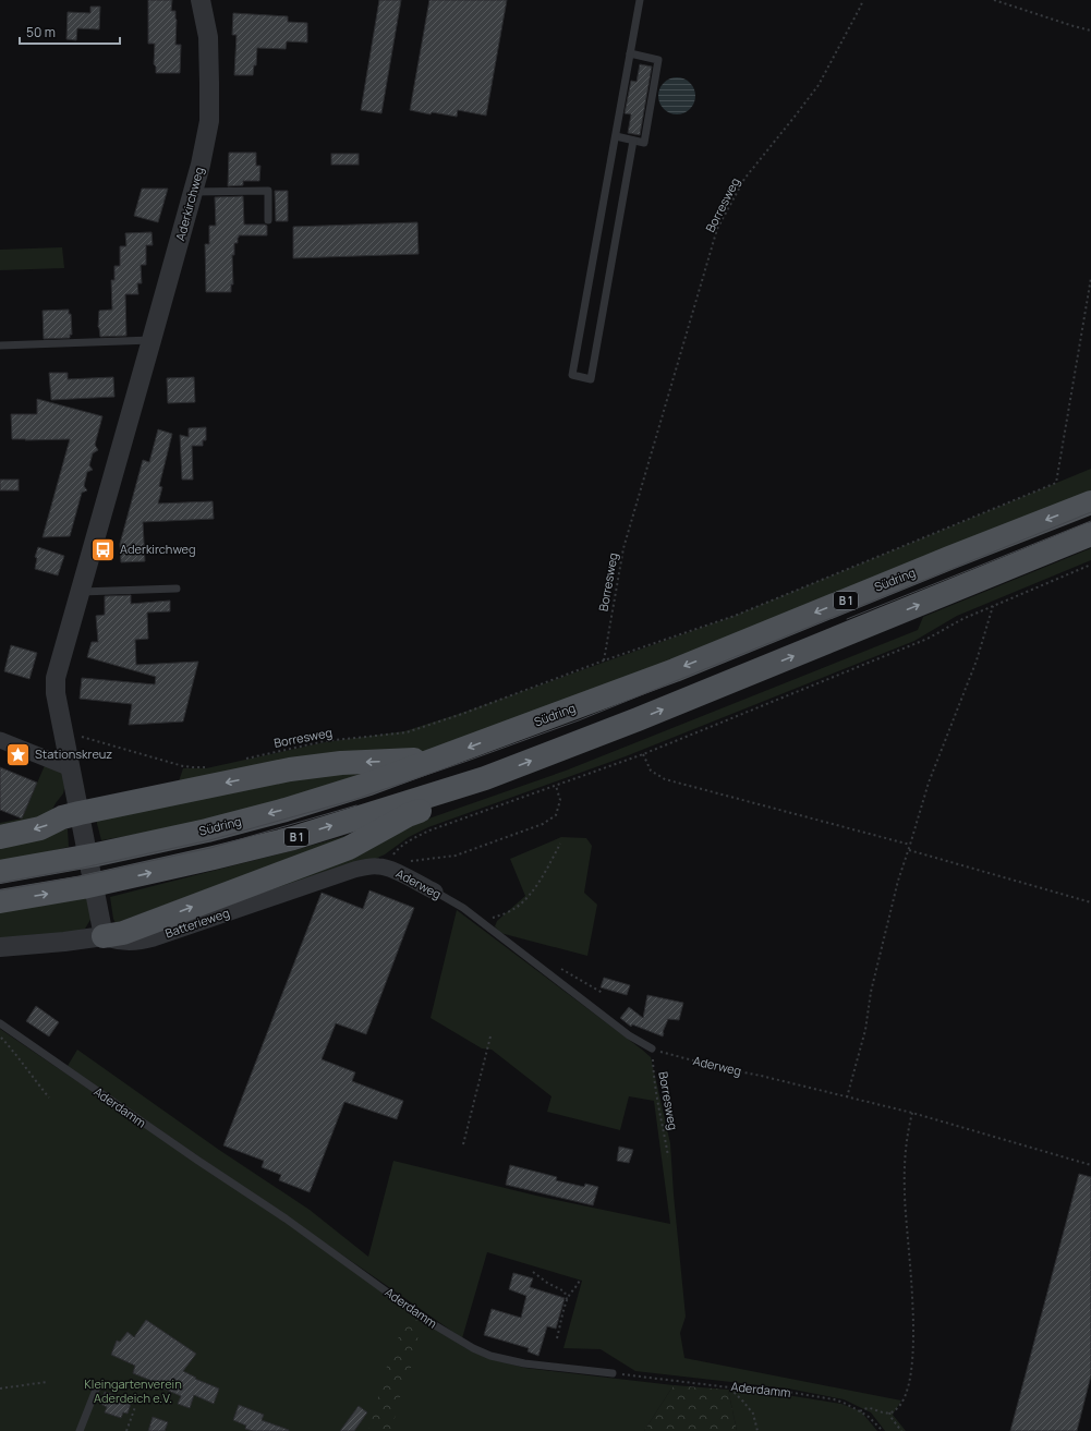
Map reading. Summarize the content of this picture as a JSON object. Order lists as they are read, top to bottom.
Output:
{
  "streets": {
    "main road": ["Südring", "B 1"],
    "street": ["Aderkirchweg", "Aderweg", "Batterieweg"],
    "lane": ["Aderdamm"],
    "path": ["Borresweg"]
  },
  "crossings": [
    ["Aderkirchweg", "Batterieweg"],
    ["Borresweg", "Aderweg"],
    ["Aderweg", "Batterieweg"]
  ],
  "parks": ["Kleingartenverein Aderdeich e.V."],
  "places": {
    "bus stop": ["Aderkirchweg"],
    "place": ["Stationskreuz"]
  },
  "scale_bar": "50 m"
}
